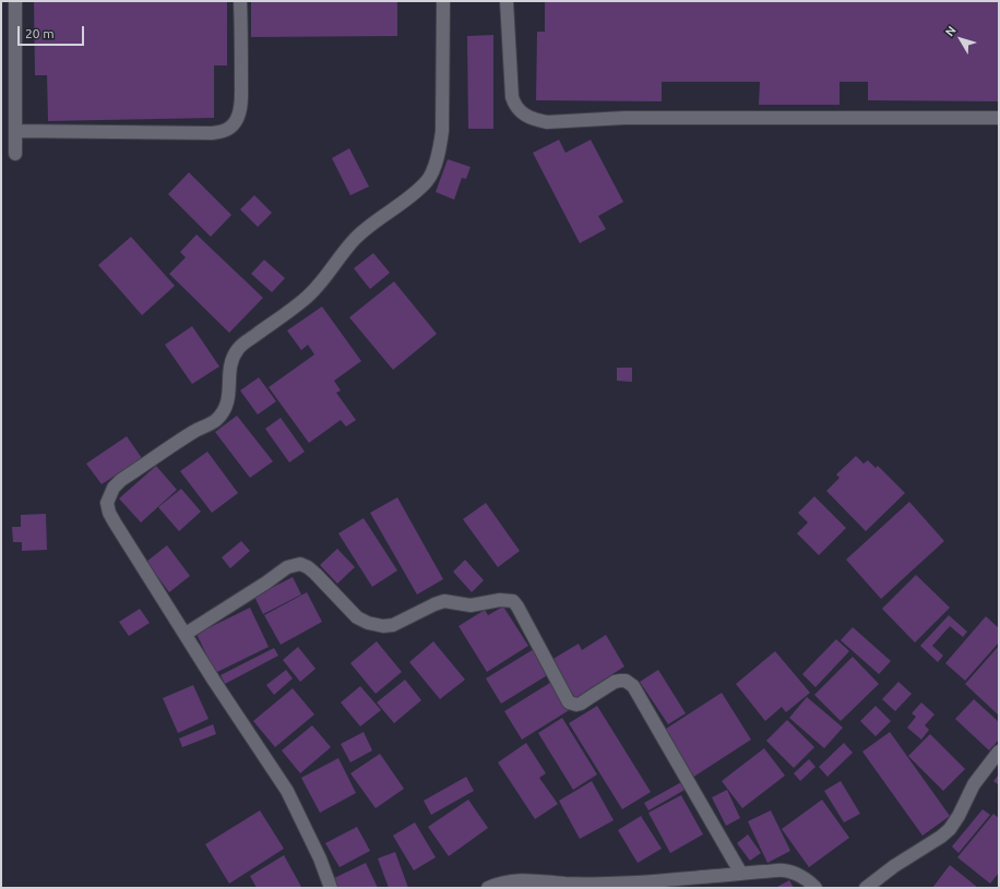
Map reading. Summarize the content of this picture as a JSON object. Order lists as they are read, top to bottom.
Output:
{
  "scale_bar": "20 m",
  "north": "top left"
}
